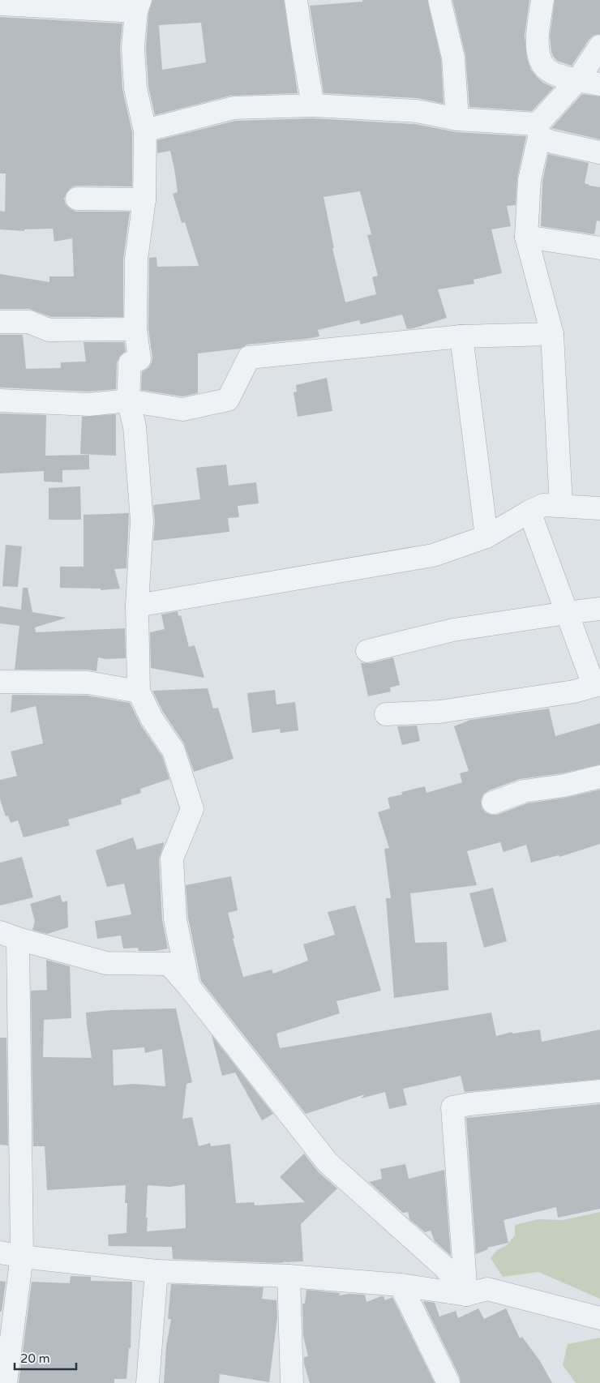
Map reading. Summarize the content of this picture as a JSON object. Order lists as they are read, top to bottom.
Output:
{
  "scale_bar": "20 m"
}
